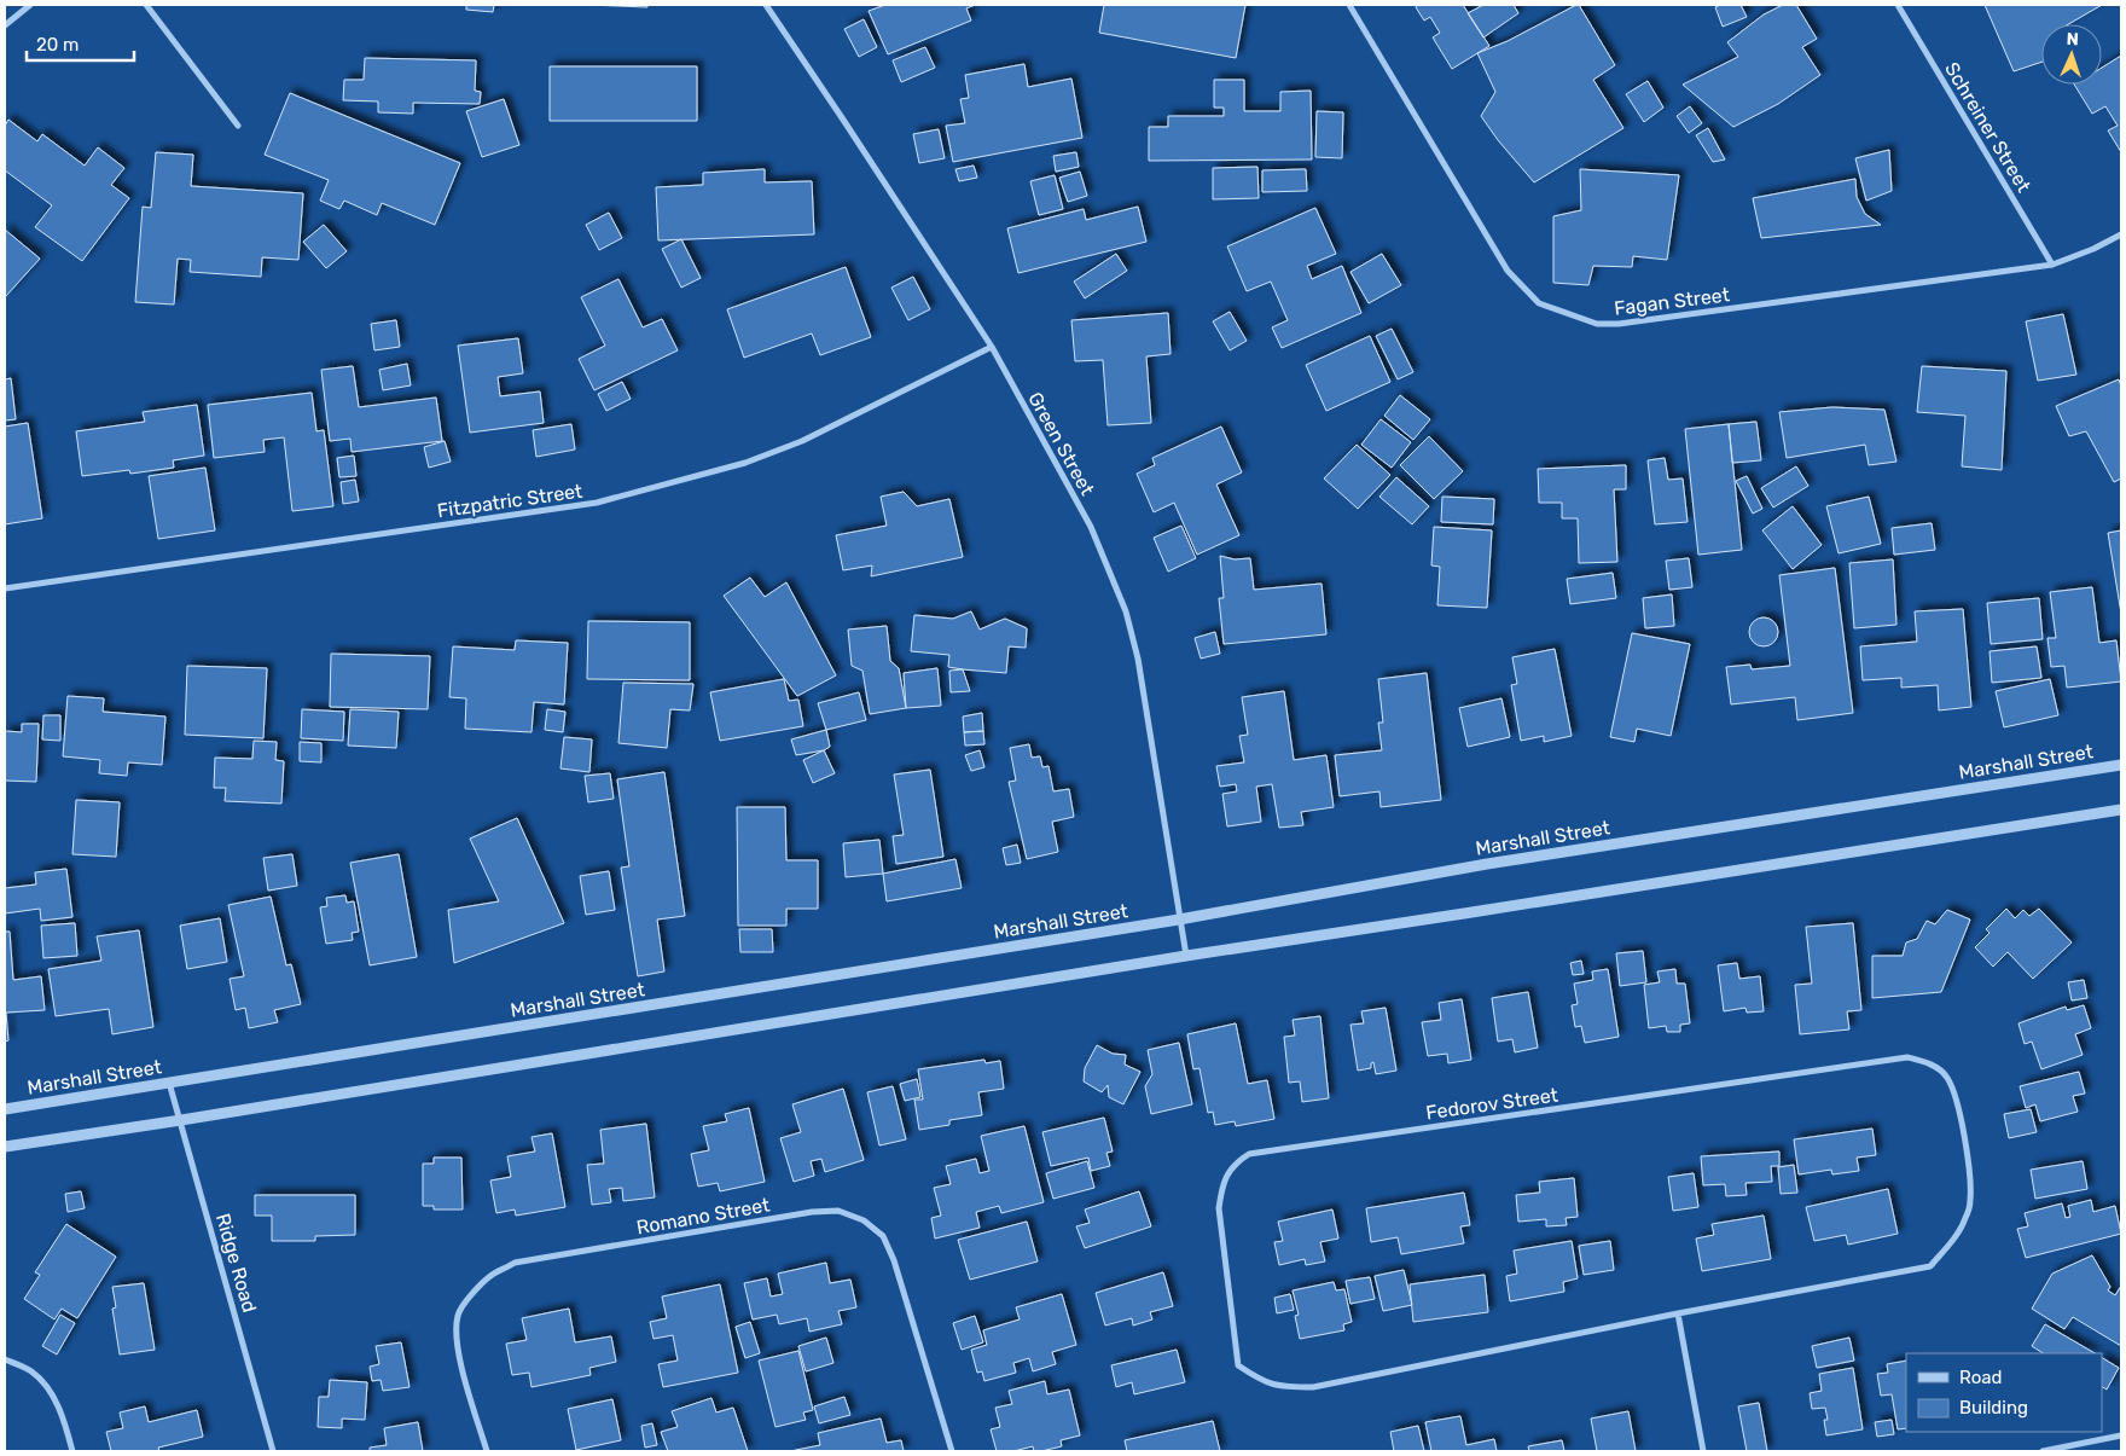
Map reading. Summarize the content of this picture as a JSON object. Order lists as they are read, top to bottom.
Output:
{
  "streets": {
    "street": [
      "Schreiner Street",
      "Fagan Street",
      "Green Street",
      "Fitzpatric Street",
      "Marshall Street",
      "Fedorov Street",
      "Romano Street",
      "Ridge Road"
    ]
  },
  "crossings": [
    ["Schreiner Street", "Fagan Street"],
    ["Green Street", "Fitzpatric Street"],
    ["Green Street", "Marshall Street"],
    ["Marshall Street", "Ridge Road"]
  ],
  "legend": ["Road", "Building"],
  "scale_bar": "20 m",
  "north": "top"
}
